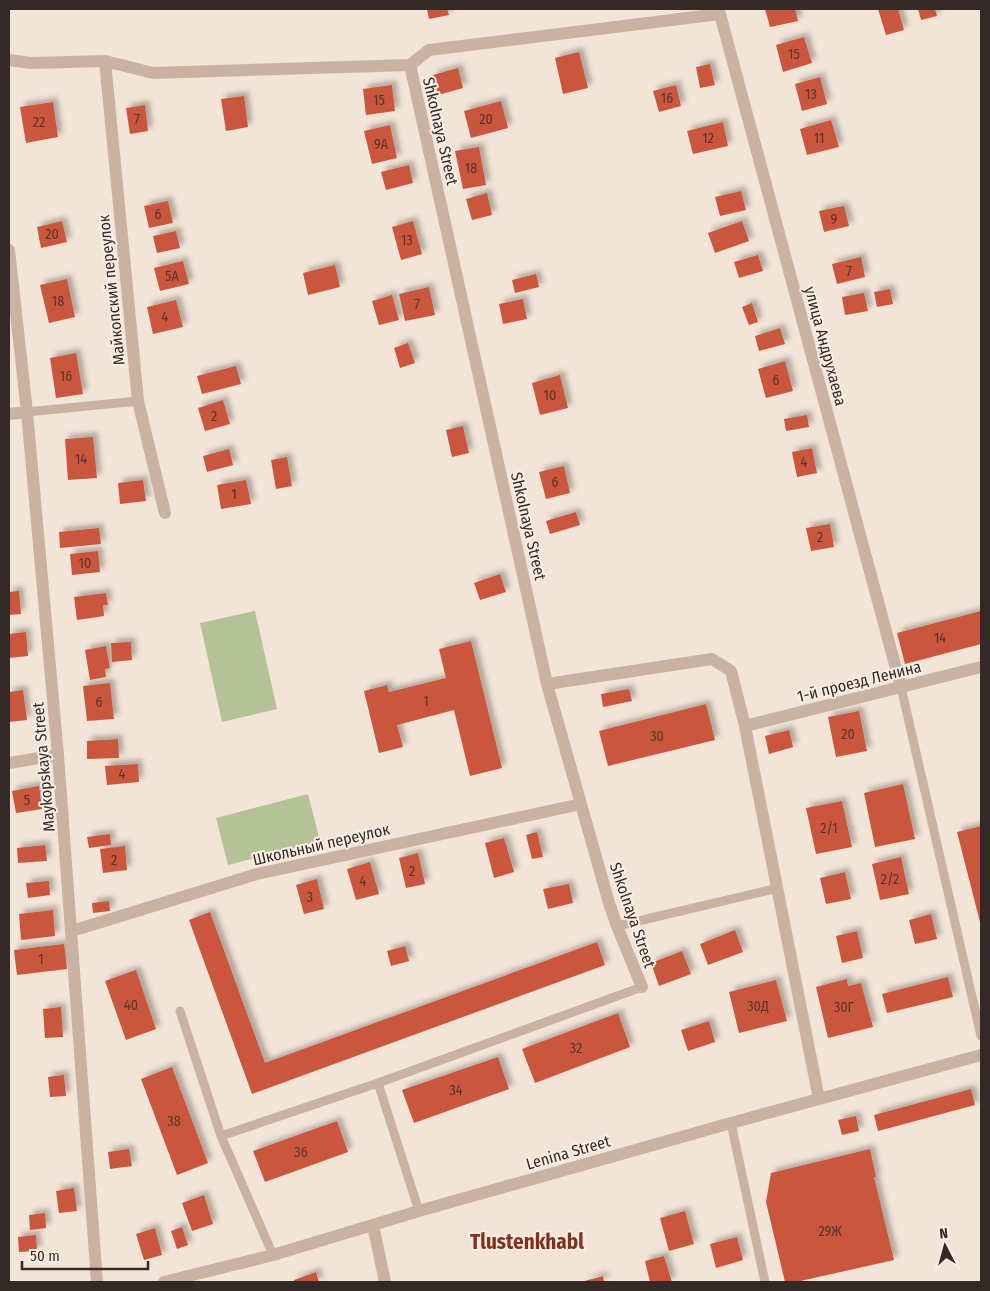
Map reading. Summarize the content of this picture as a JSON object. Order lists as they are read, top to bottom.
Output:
{
  "streets": {
    "street": [
      "Shkolnaya Street",
      "Майкопский переулок",
      "улица Андрухаева",
      "1-й проезд Ленина",
      "Maykopskaya Street",
      "Школьный переулок",
      "Lenina Street"
    ]
  },
  "crossings": [
    ["Shkolnaya Street", "Школьный переулок"],
    ["улица Андрухаева", "1-й проезд Ленина"],
    ["Maykopskaya Street", "Школьный переулок"]
  ],
  "districts": ["Tlustenkhabl"],
  "house_numbers": [
    "15",
    "13",
    "16",
    "15",
    "7",
    "20",
    "22",
    "12",
    "11",
    "9А",
    "18",
    "6",
    "9",
    "20",
    "13",
    "7",
    "5А",
    "18",
    "7",
    "4",
    "16",
    "6",
    "10",
    "2",
    "14",
    "4",
    "6",
    "1",
    "2",
    "10",
    "14",
    "1",
    "6",
    "20",
    "30",
    "4",
    "5",
    "2/1",
    "2",
    "2",
    "2/2",
    "4",
    "3",
    "1",
    "40",
    "30Д",
    "30Г",
    "32",
    "34",
    "38",
    "36",
    "29Ж"
  ],
  "scale_bar": "50 m",
  "north": "top"
}
